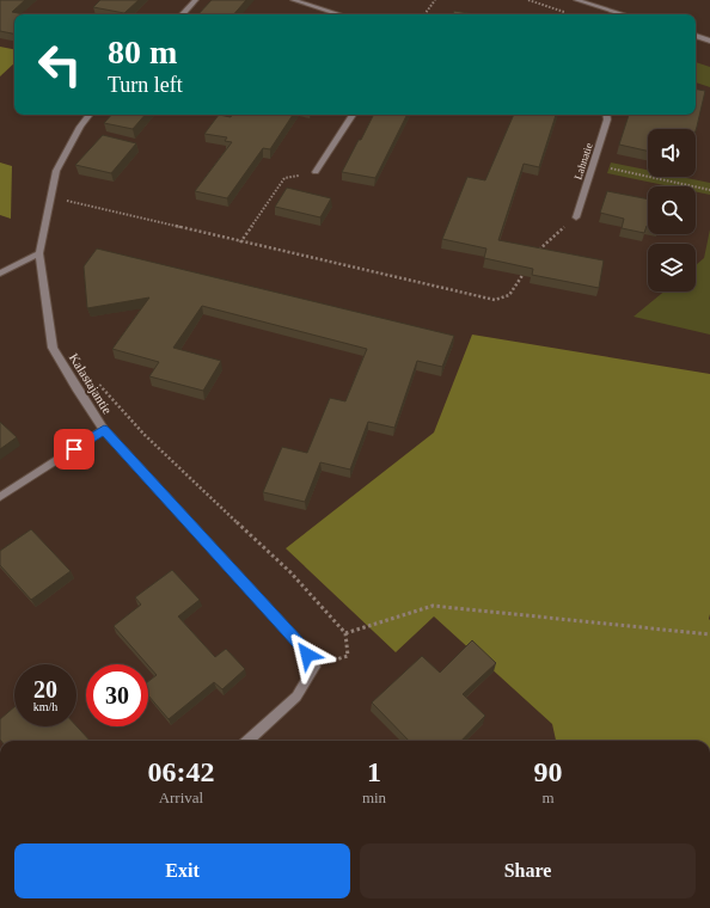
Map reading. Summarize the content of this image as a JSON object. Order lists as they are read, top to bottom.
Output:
{
  "streets": {
    "street": ["Lahnatie", "Kalastajantie"]
  },
  "page": {
    "turn": ["80 m", "Turn left"],
    "speed": "20 km/h",
    "limit": "30",
    "eta": [
      "06:42",
      "Arrival",
      "1",
      "min",
      "90",
      "m"
    ],
    "buttons": ["Exit", "Share"]
  }
}
